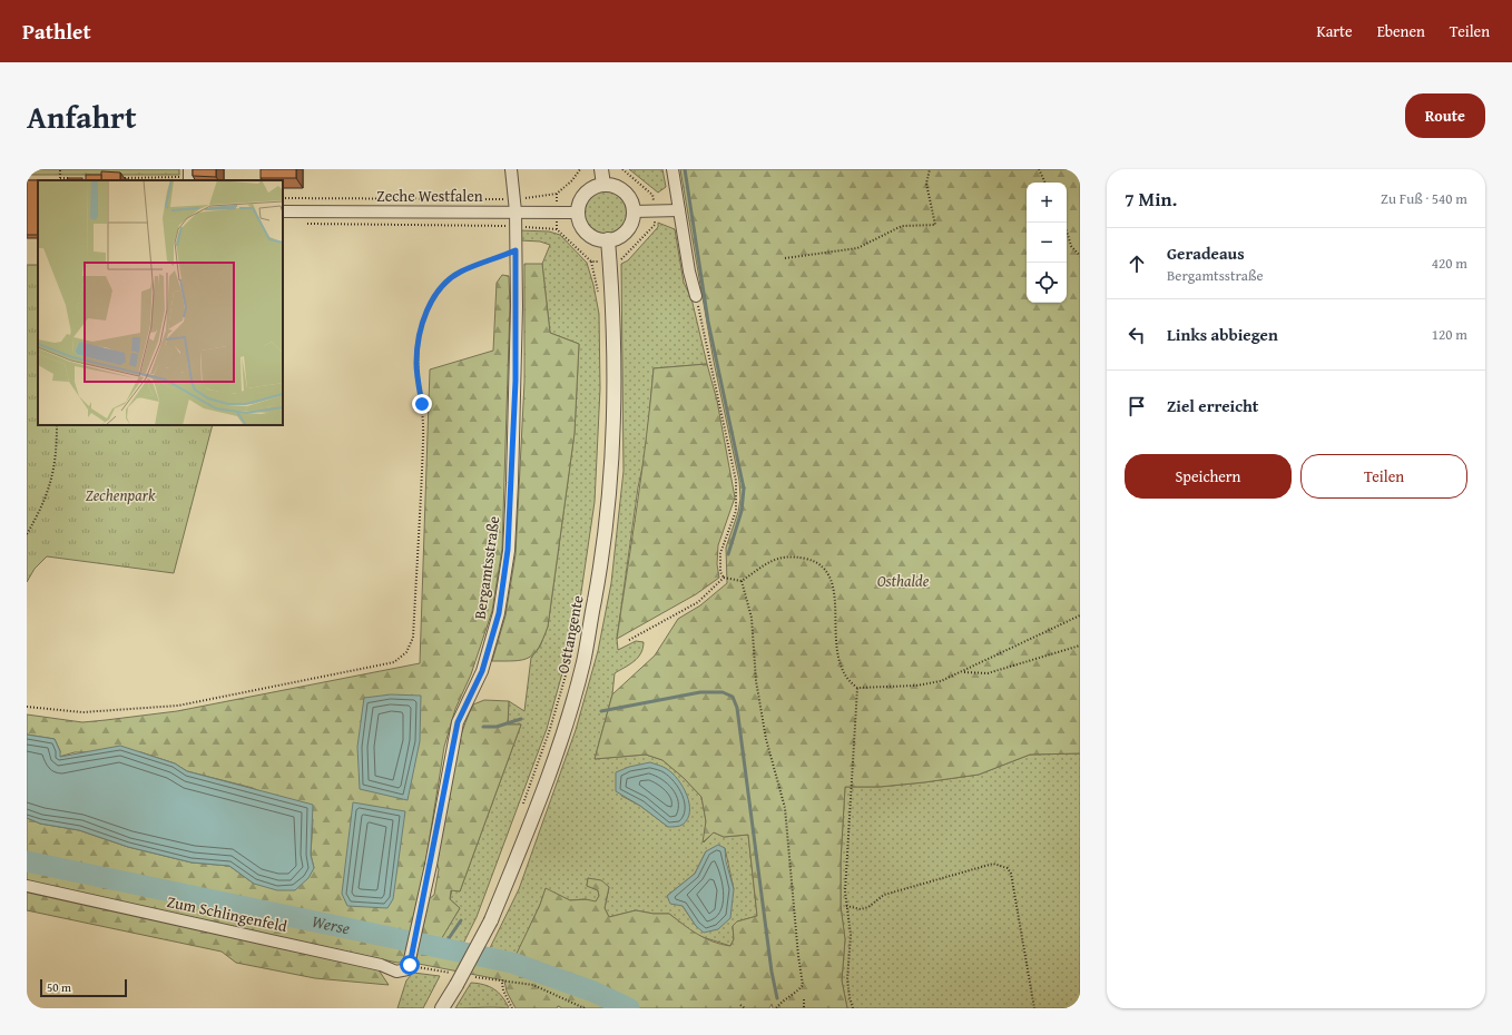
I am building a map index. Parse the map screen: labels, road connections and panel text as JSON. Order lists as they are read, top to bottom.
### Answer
{
  "streets": {
    "street": [
      "Zeche Westfalen",
      "Bergamtsstraße",
      "Osttangente",
      "Zum Schlingenfeld"
    ]
  },
  "crossings": [
    ["Zeche Westfalen", "Bergamtsstraße"],
    ["Zeche Westfalen", "Osttangente"],
    ["Bergamtsstraße", "Zum Schlingenfeld"]
  ],
  "water": ["Werse"],
  "parks": ["Zechenpark", "Osthalde"],
  "scale_bar": "50 m",
  "page": {
    "header": "Pathlet",
    "nav": ["Karte", "Ebenen", "Teilen"],
    "title": "Anfahrt",
    "buttons": [
      "Route",
      ["Speichern", "Teilen"]
    ],
    "heading": ["7 Min.", "Zu Fuß · 540 m"],
    "map_buttons": ["+", "−"],
    "list": [
      ["Geradeaus", "Bergamtsstraße", "420 m"],
      ["Links abbiegen", "120 m"],
      "Ziel erreicht"
    ],
    "scale": "50 m"
  }
}
